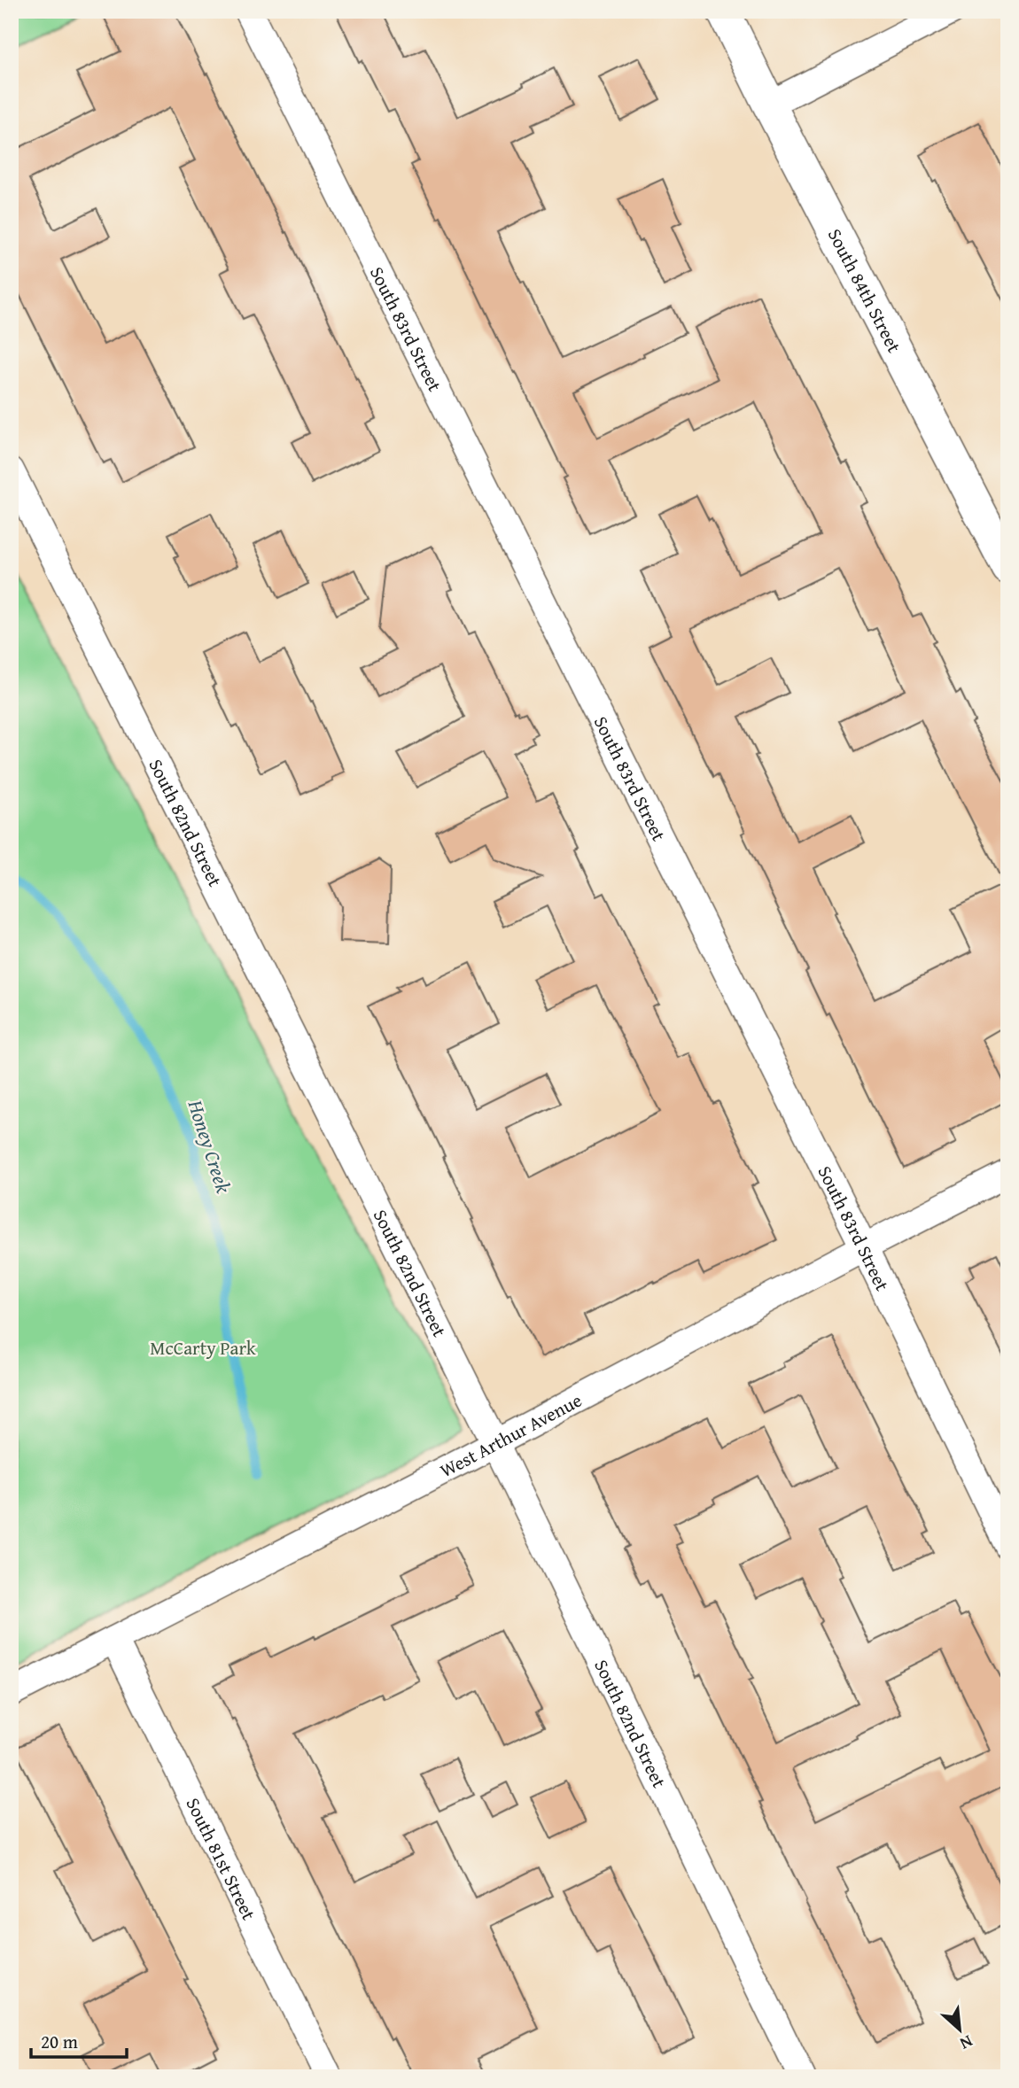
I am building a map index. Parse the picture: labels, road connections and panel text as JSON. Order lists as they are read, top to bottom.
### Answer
{
  "streets": {
    "street": [
      "South 84th Street",
      "South 83rd Street",
      "South 82nd Street",
      "West Arthur Avenue",
      "South 81st Street"
    ]
  },
  "crossings": [
    ["South 83rd Street", "West Arthur Avenue"],
    ["South 82nd Street", "West Arthur Avenue"],
    ["West Arthur Avenue", "South 81st Street"]
  ],
  "water": ["Honey Creek"],
  "parks": ["McCarty Park"],
  "scale_bar": "20 m",
  "north": "bottom right"
}
